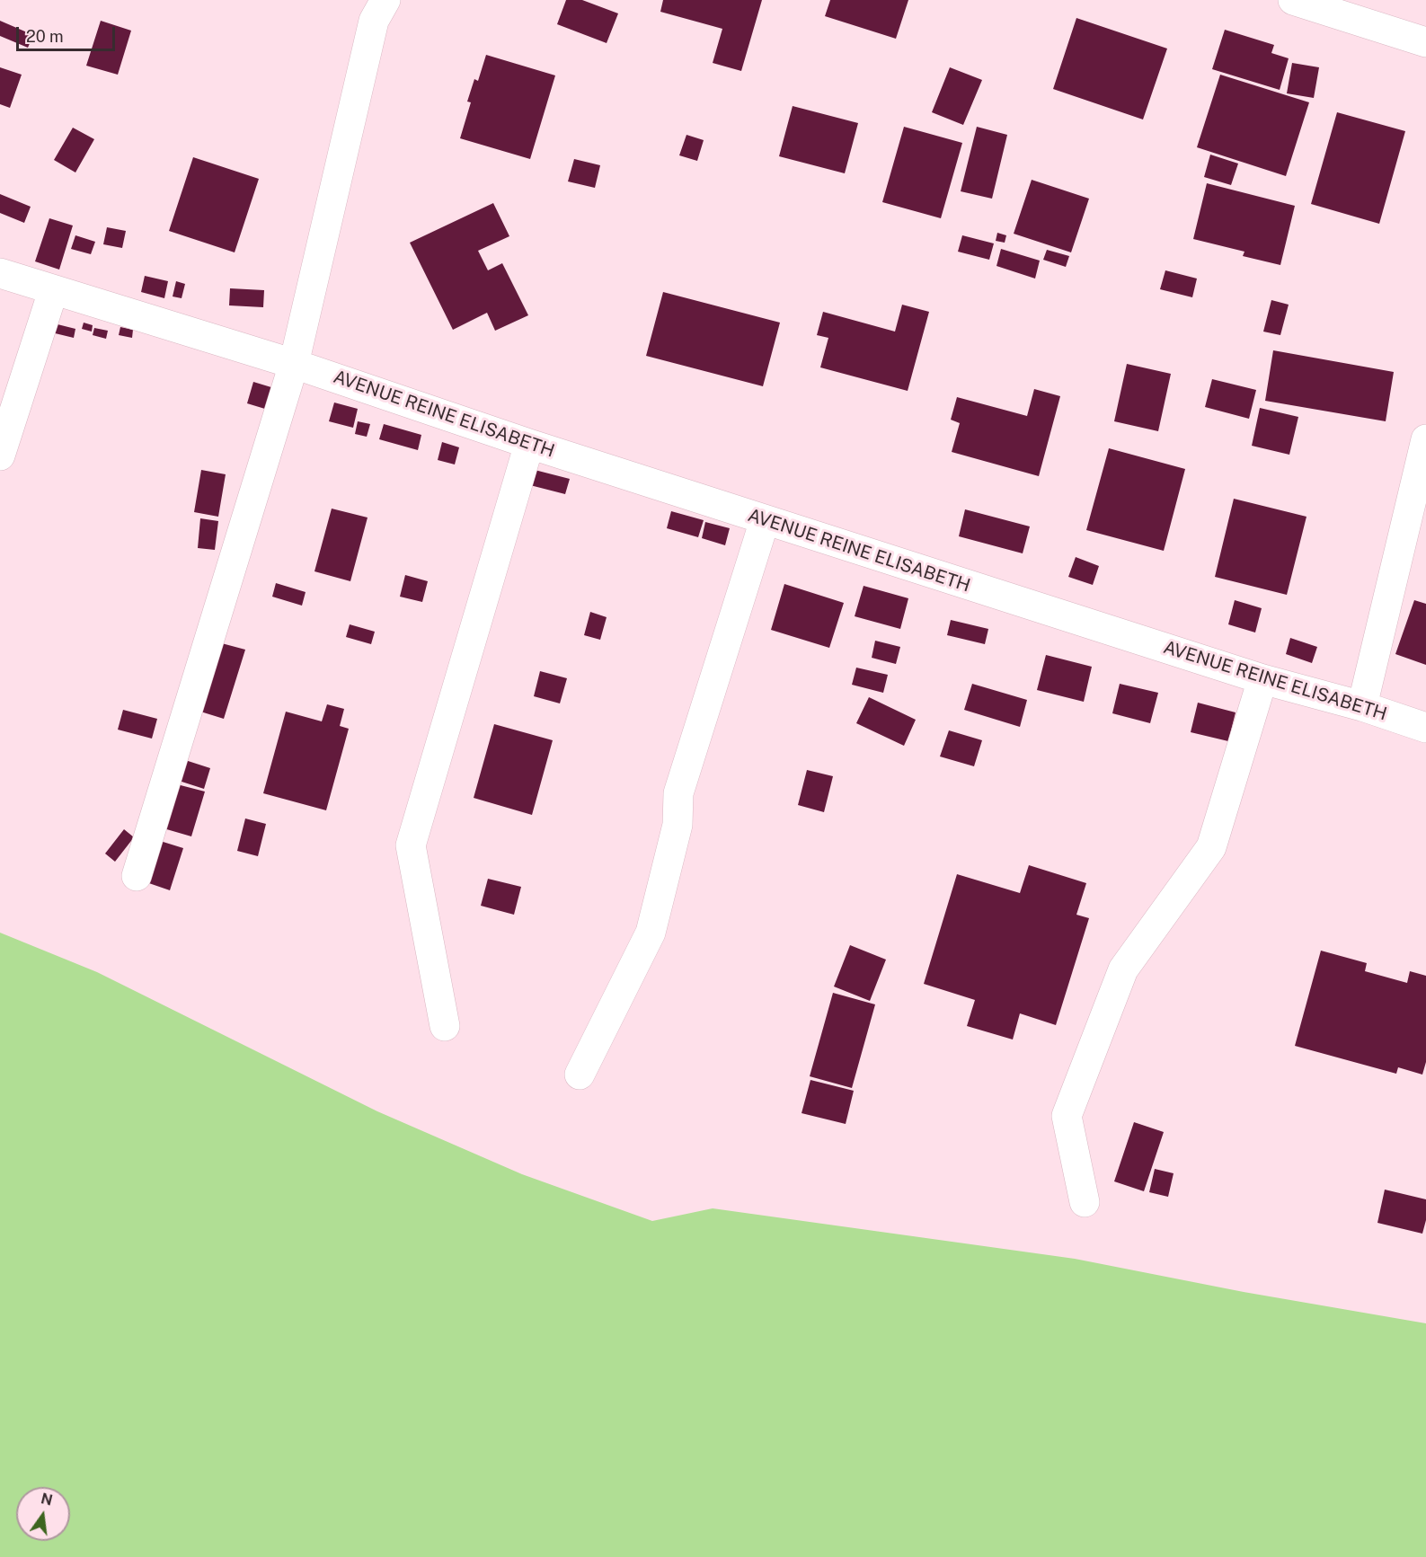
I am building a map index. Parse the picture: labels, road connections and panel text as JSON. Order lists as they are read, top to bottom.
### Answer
{
  "streets": {
    "street": ["AVENUE REINE ELISABETH"]
  },
  "scale_bar": "20 m",
  "north": "top"
}
